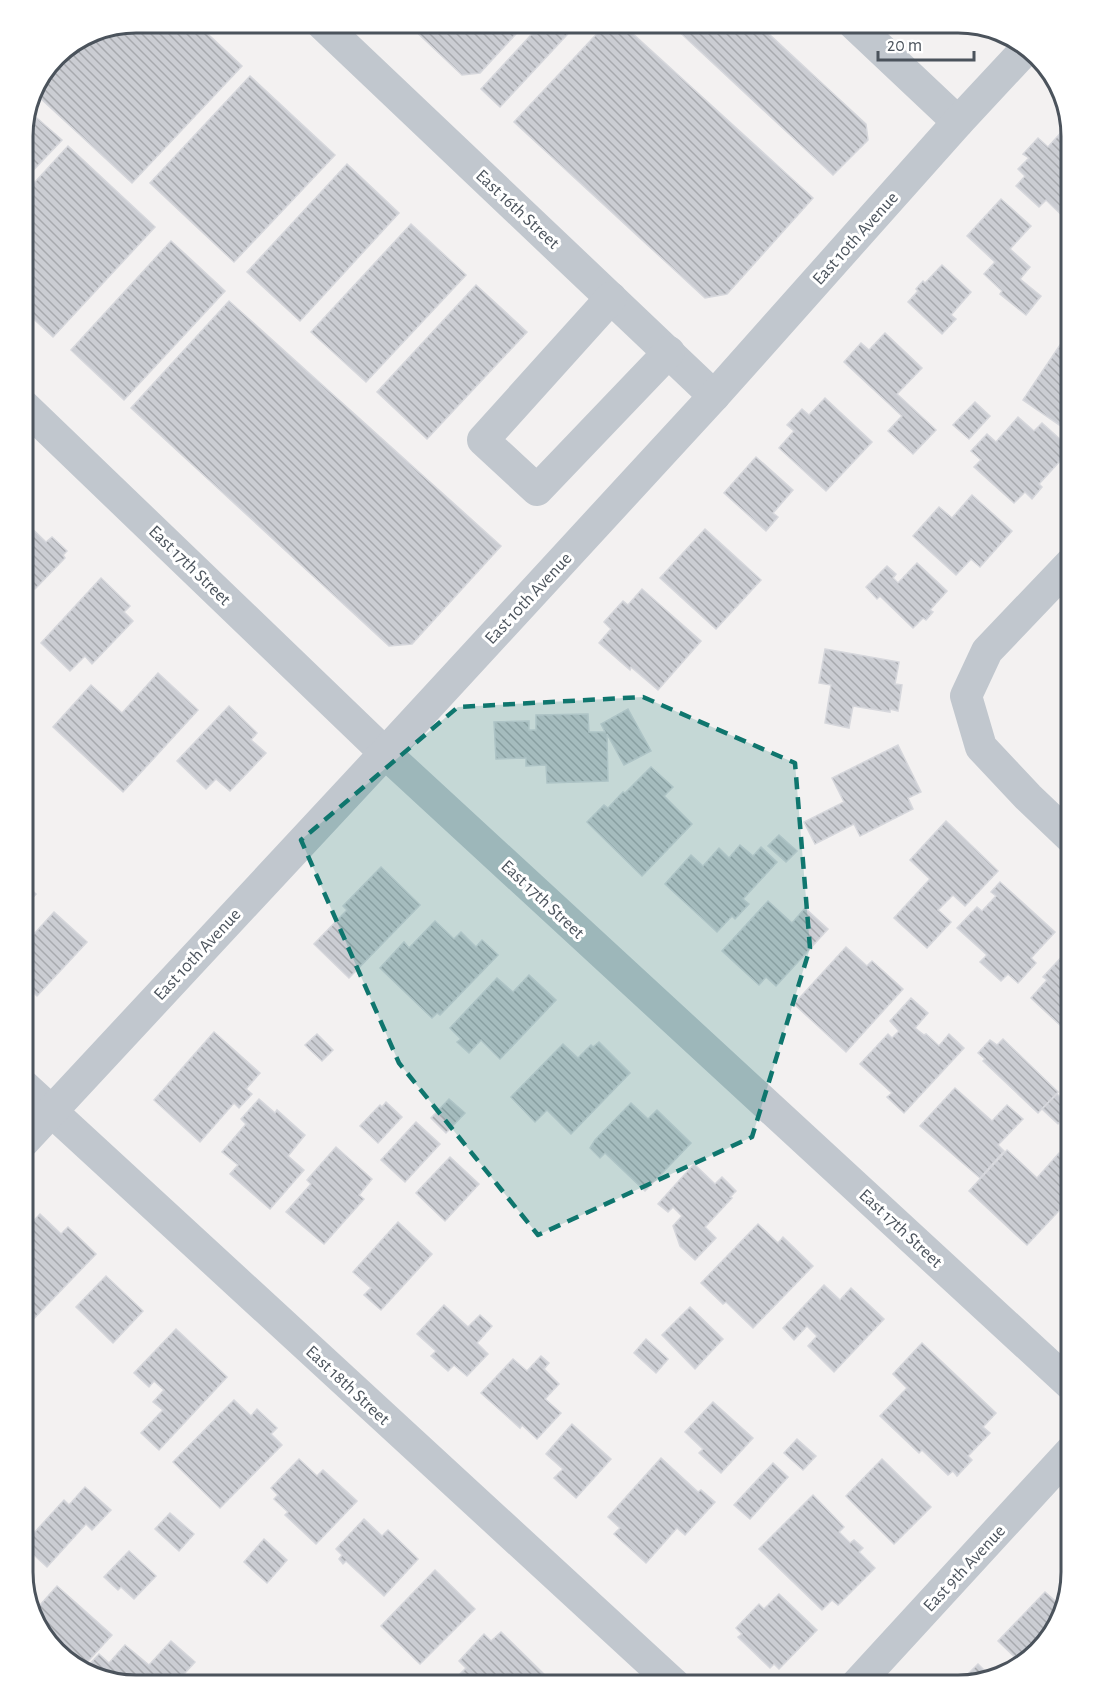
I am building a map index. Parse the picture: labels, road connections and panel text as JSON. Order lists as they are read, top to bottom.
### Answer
{
  "streets": {
    "street": [
      "East 16th Street",
      "East 10th Avenue",
      "East 17th Street",
      "East 18th Street",
      "East 9th Avenue"
    ]
  },
  "crossings": [
    ["East 16th Street", "East 10th Avenue"],
    ["East 10th Avenue", "East 17th Street"],
    ["East 10th Avenue", "East 18th Street"]
  ],
  "scale_bar": "20 m"
}
